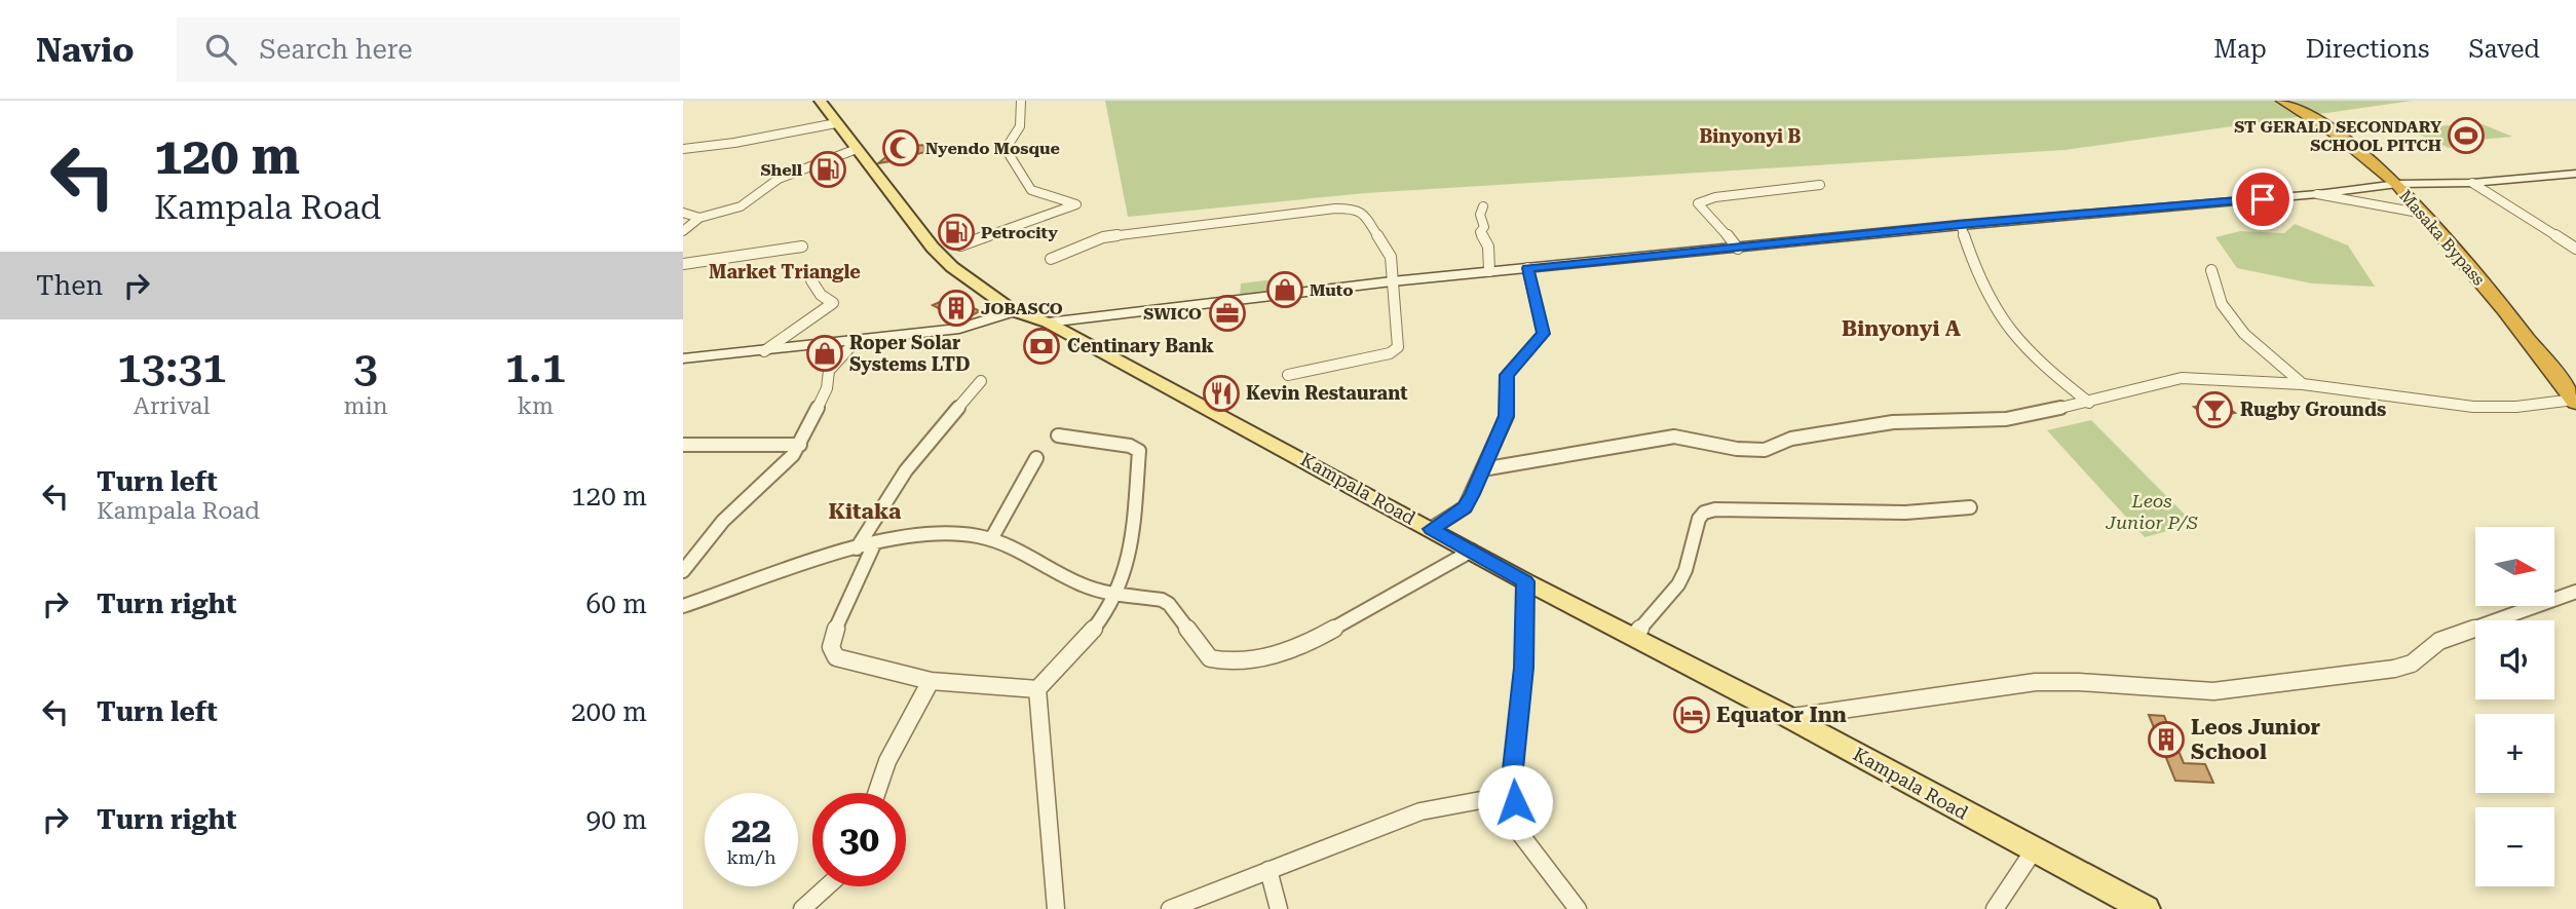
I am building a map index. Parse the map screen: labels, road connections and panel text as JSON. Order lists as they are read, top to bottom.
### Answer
{
  "streets": {
    "highway": ["Masaka Bypass"],
    "main road": ["Kampala Road"]
  },
  "districts": [
    "Binyonyi B",
    "Market Triangle",
    "Binyonyi A",
    "Kitaka"
  ],
  "parks": ["Leos Junior P/S"],
  "places": {
    "sports": ["ST GERALD SECONDARY SCHOOL PITCH"],
    "mosque": ["Nyendo Mosque"],
    "fuel station": ["Shell", "Petrocity"],
    "shop": ["Muto", "Roper Solar Systems LTD"],
    "building": ["JOBASCO", "Leos Junior School"],
    "office": ["SWICO"],
    "bank": ["Centinary Bank"],
    "restaurant": ["Kevin Restaurant"],
    "bar": ["Rugby Grounds"],
    "hotel": ["Equator Inn"]
  },
  "north": "right",
  "page": {
    "header": "Navio",
    "search": "Search here",
    "nav": ["Map", "Directions", "Saved"],
    "turn": ["120 m", "Kampala Road"],
    "then": "Then",
    "eta": [
      "13:31",
      "Arrival",
      "3",
      "min",
      "1.1",
      "km"
    ],
    "list": [
      {
        "name": "Turn left",
        "note": "Kampala Road",
        "value": "120 m"
      },
      {
        "name": "Turn right",
        "value": "60 m"
      },
      {
        "name": "Turn left",
        "value": "200 m"
      },
      {
        "name": "Turn right",
        "value": "90 m"
      }
    ],
    "map_buttons": ["+", "−"],
    "speed": "22 km/h",
    "limit": "30"
  }
}
